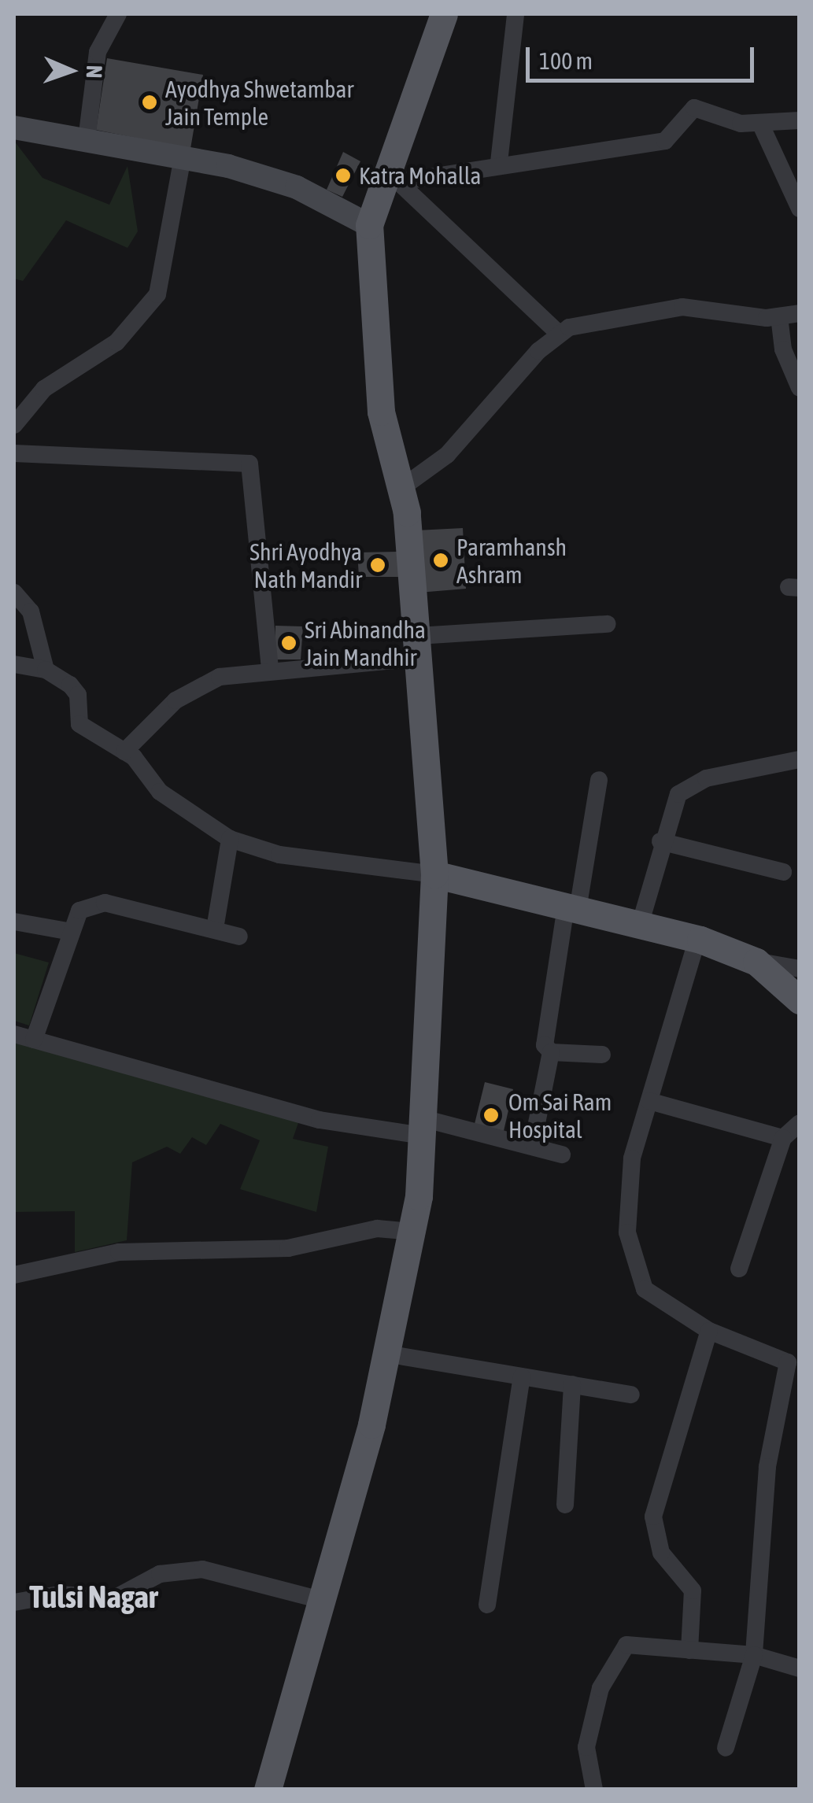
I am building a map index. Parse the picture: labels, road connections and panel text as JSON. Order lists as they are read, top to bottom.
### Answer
{
  "districts": ["Tulsi Nagar"],
  "places": [
    "Ayodhya Shwetambar Jain Temple",
    "Katra Mohalla",
    "Paramhansh Ashram",
    "Shri Ayodhya Nath Mandir",
    "Sri Abinandha Jain Mandhir",
    "Om Sai Ram Hospital"
  ],
  "scale_bar": "100 m",
  "north": "right"
}
